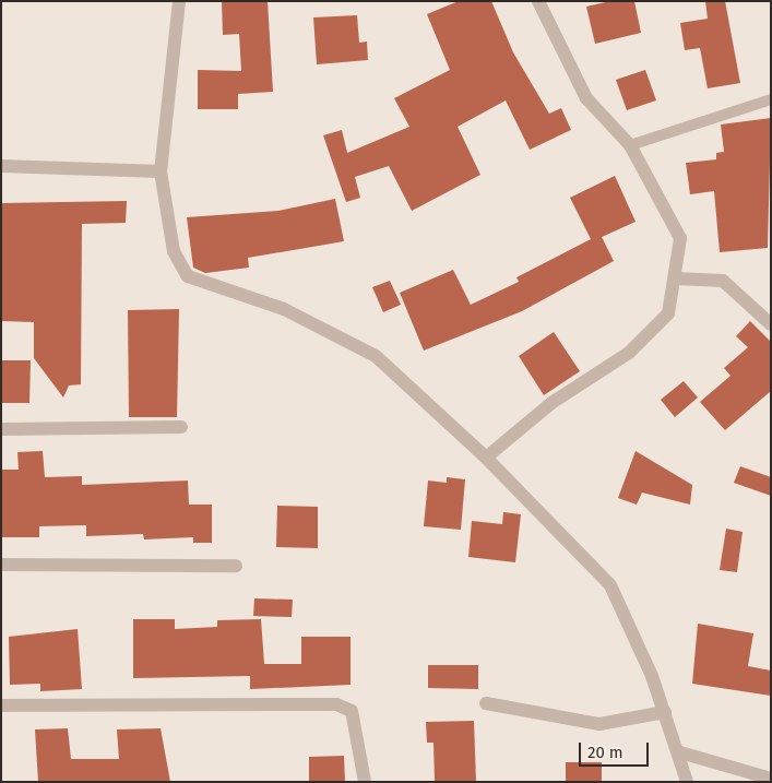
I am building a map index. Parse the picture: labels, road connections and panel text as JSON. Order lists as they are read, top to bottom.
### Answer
{
  "scale_bar": "20 m"
}
